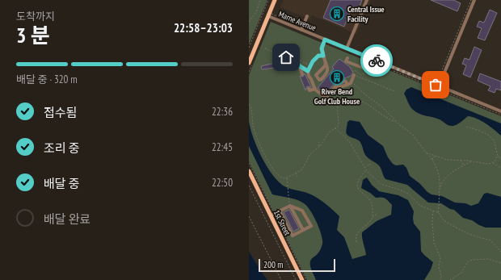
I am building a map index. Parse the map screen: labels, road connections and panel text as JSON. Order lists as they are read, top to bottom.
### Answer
{
  "streets": {
    "main road": ["1st Street"],
    "street": ["Marne Avenue"]
  },
  "places": {
    "building": ["Central Issue Facility", "River Bend Golf Club House"]
  },
  "scale_bar": "200 m",
  "page": {
    "heading": ["3 분", "도착까지", "22:58–23:03"],
    "bar": "배달 중 · 320 m",
    "list": [
      ["접수됨", "22:36"],
      ["조리 중", "22:45"],
      ["배달 중", "22:50"],
      "배달 완료"
    ],
    "scale": "200 m"
  }
}
